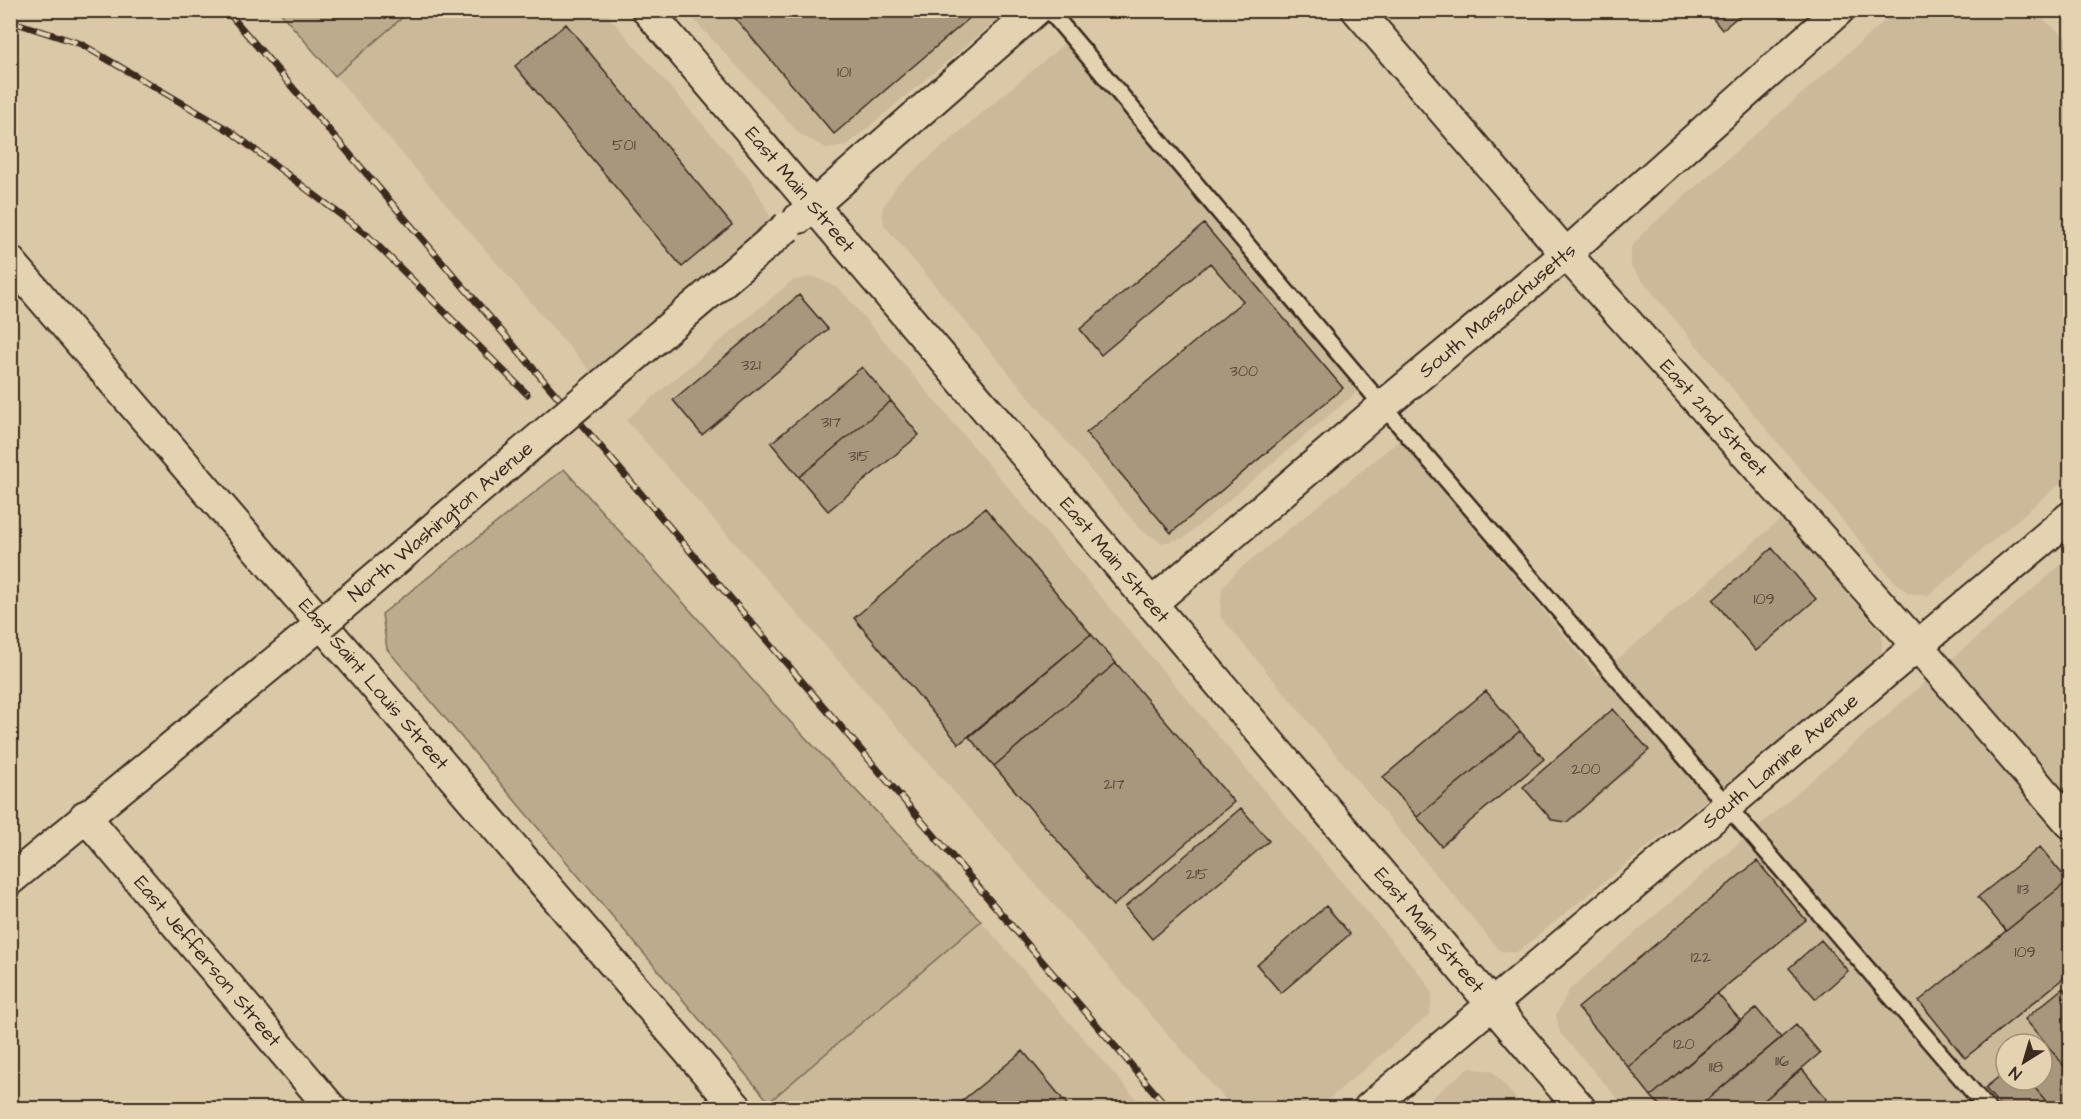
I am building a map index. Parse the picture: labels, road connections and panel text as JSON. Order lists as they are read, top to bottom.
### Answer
{
  "streets": {
    "street": [
      "East Main Street",
      "South Massachusetts",
      "East 2nd Street",
      "North Washington Avenue",
      "East Saint Louis Street",
      "South Lamine Avenue",
      "East Jefferson Street"
    ]
  },
  "crossings": [
    ["East Main Street", "South Massachusetts"],
    ["East Main Street", "North Washington Avenue"],
    ["East Main Street", "South Lamine Avenue"],
    ["South Massachusetts", "East 2nd Street"],
    ["East 2nd Street", "South Lamine Avenue"],
    ["North Washington Avenue", "East Saint Louis Street"],
    ["North Washington Avenue", "East Jefferson Street"]
  ],
  "house_numbers": [
    "101",
    "501",
    "321",
    "300",
    "317",
    "315",
    "109",
    "200",
    "217",
    "215",
    "113",
    "109",
    "122",
    "120",
    "116",
    "118"
  ],
  "north": "bottom left"
}
